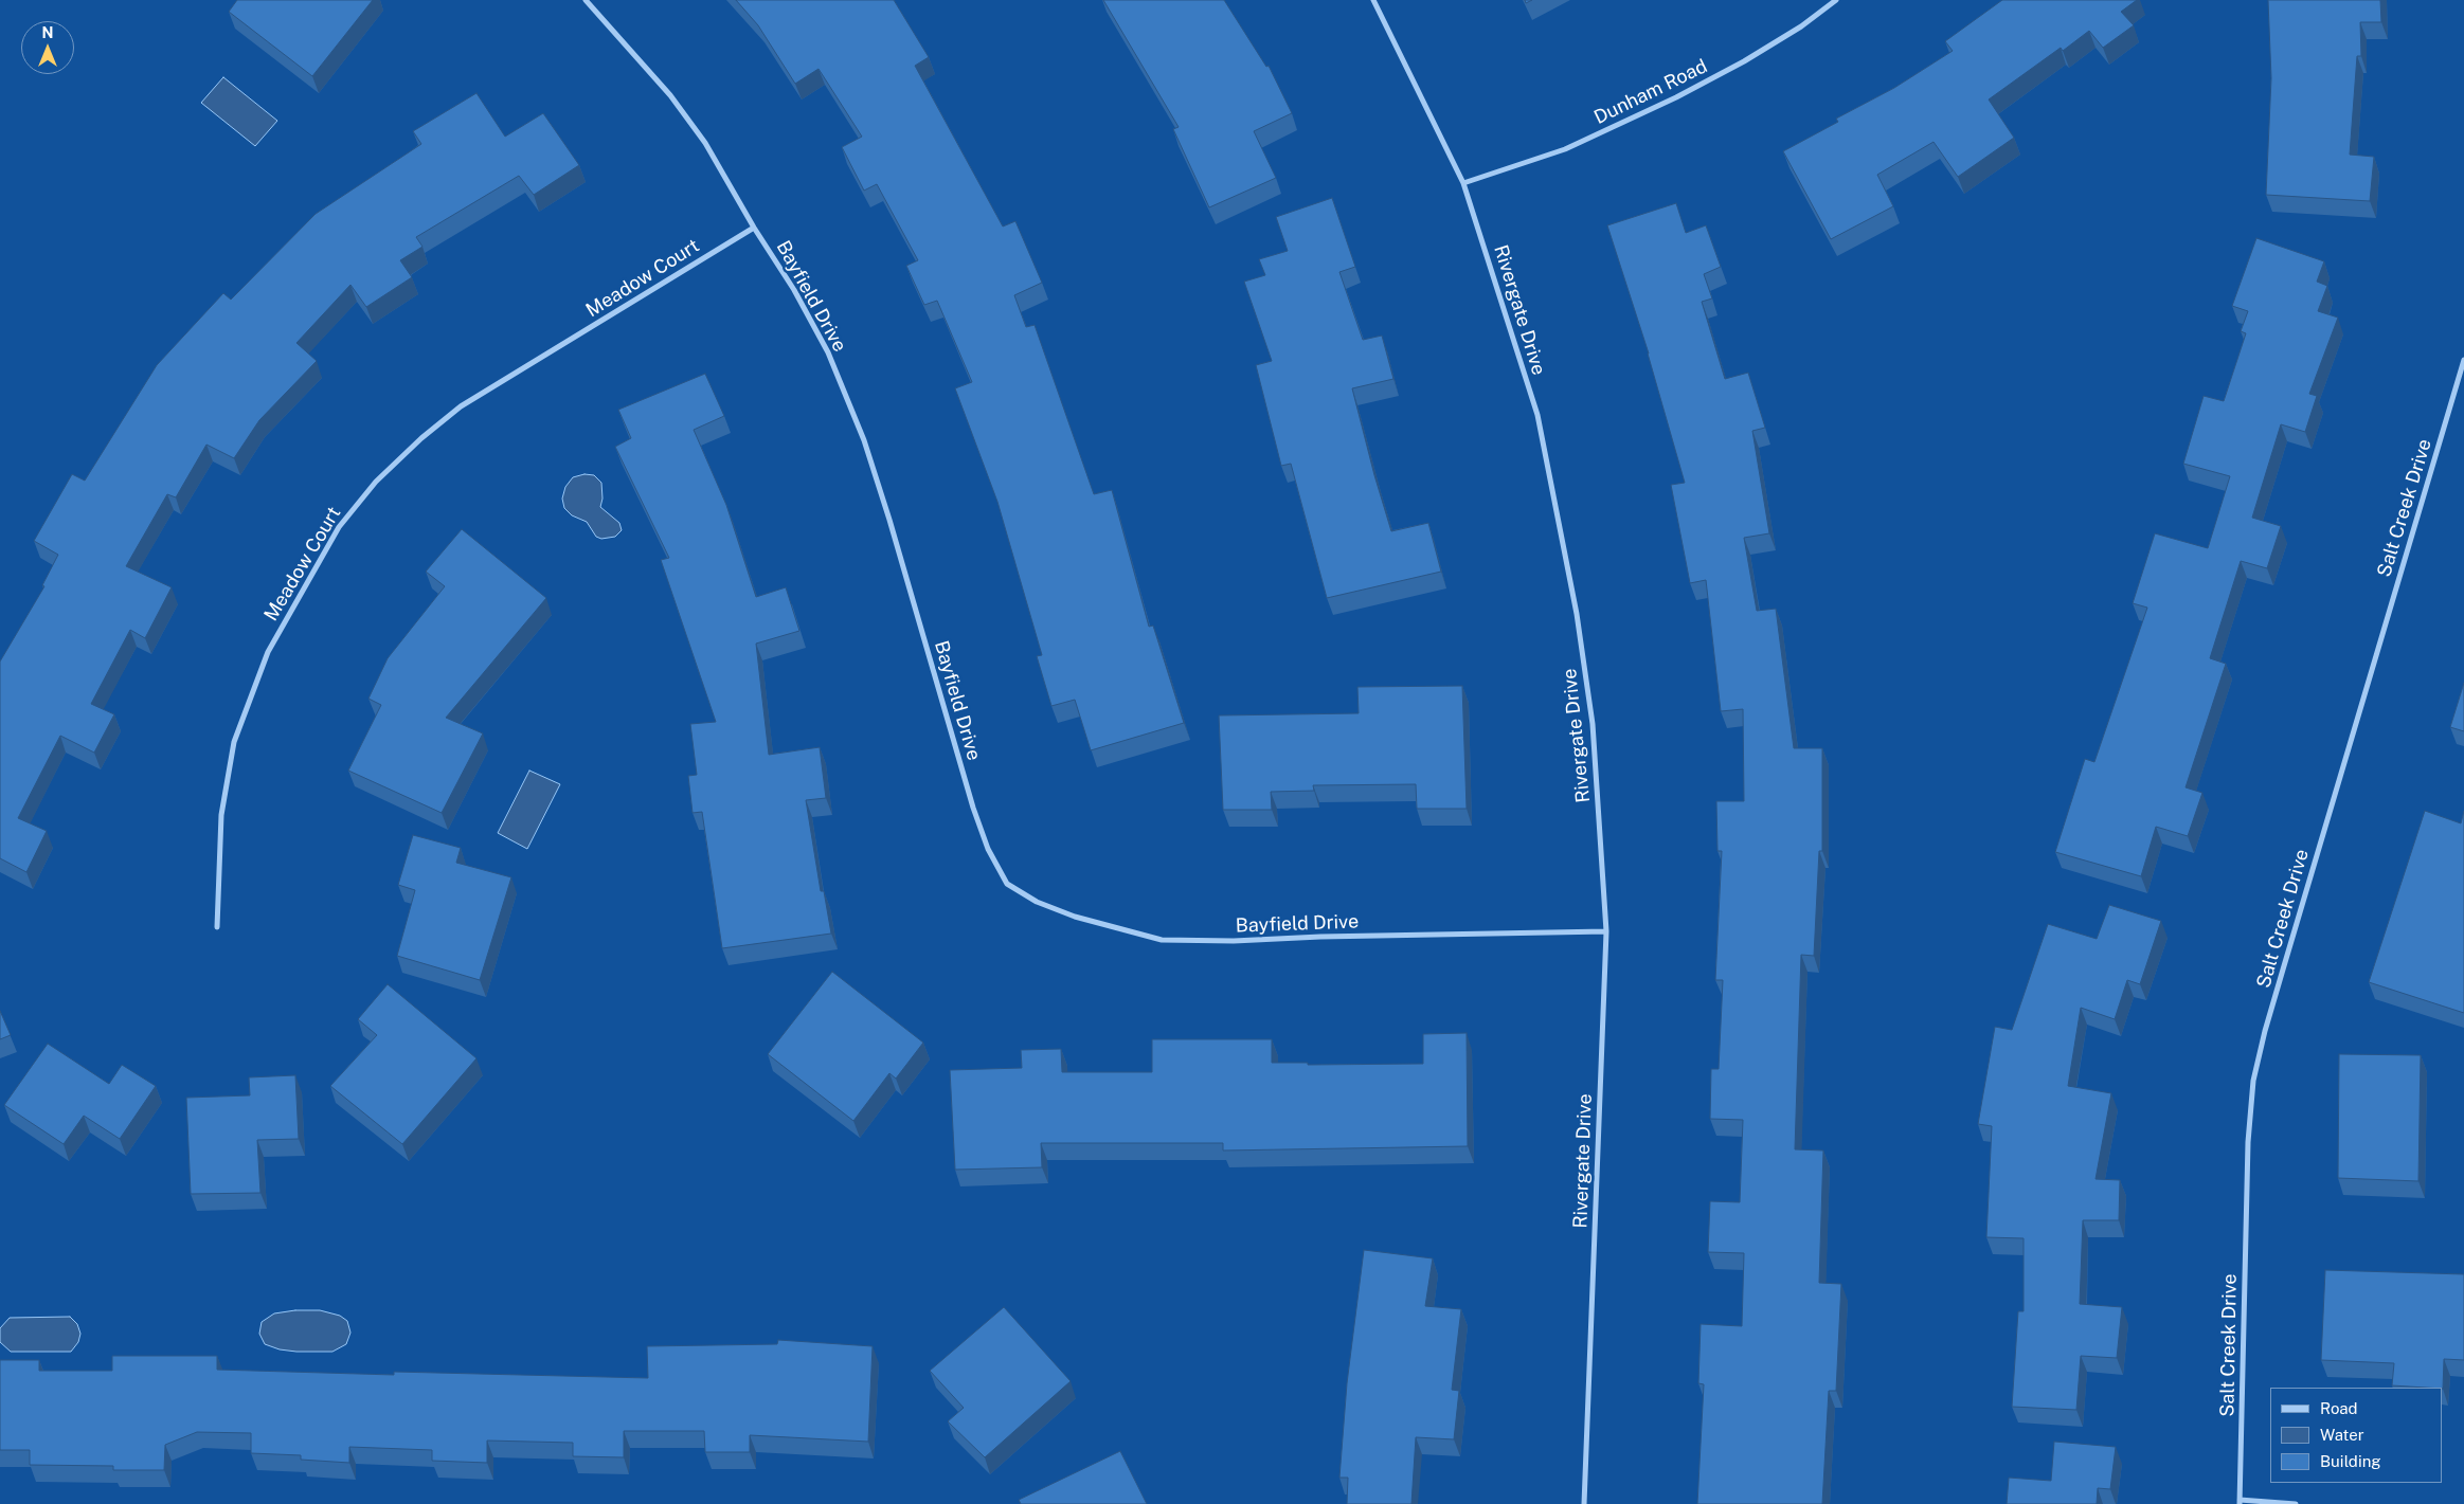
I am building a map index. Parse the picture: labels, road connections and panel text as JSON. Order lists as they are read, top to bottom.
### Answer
{
  "streets": {
    "street": [
      "Dunham Road",
      "Meadow Court",
      "Bayfield Drive",
      "Rivergate Drive",
      "Salt Creek Drive"
    ]
  },
  "crossings": [
    ["Dunham Road", "Rivergate Drive"],
    ["Meadow Court", "Bayfield Drive"],
    ["Bayfield Drive", "Rivergate Drive"]
  ],
  "legend": ["Road", "Water", "Building"],
  "north": "top"
}
